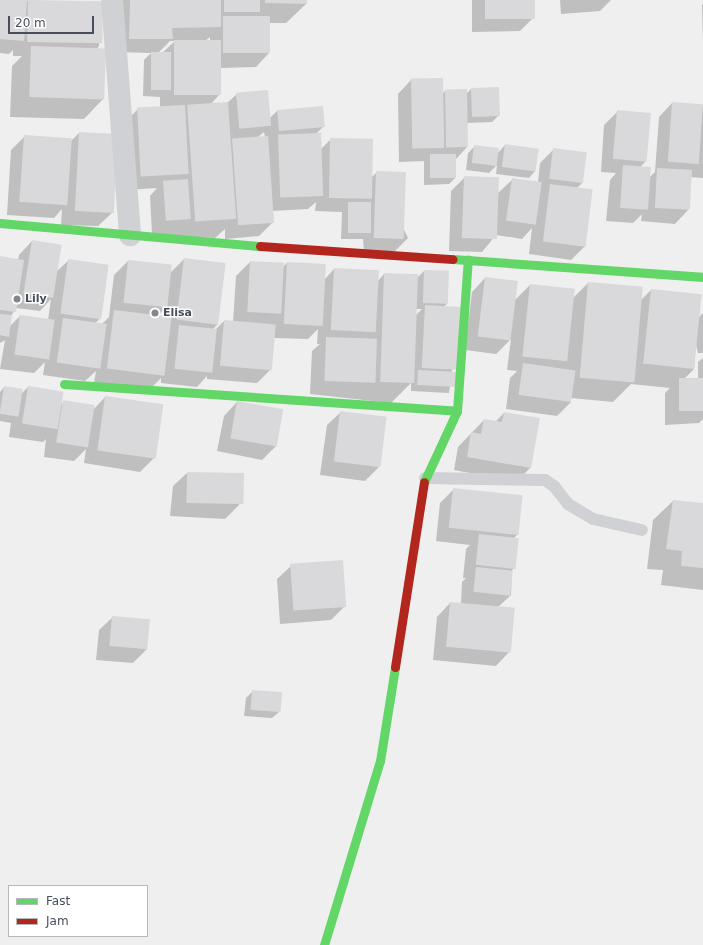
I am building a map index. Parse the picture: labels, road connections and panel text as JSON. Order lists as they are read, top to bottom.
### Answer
{
  "places": ["Lily", "Elisa"],
  "legend": ["Fast", "Jam"],
  "scale_bar": "20 m"
}
